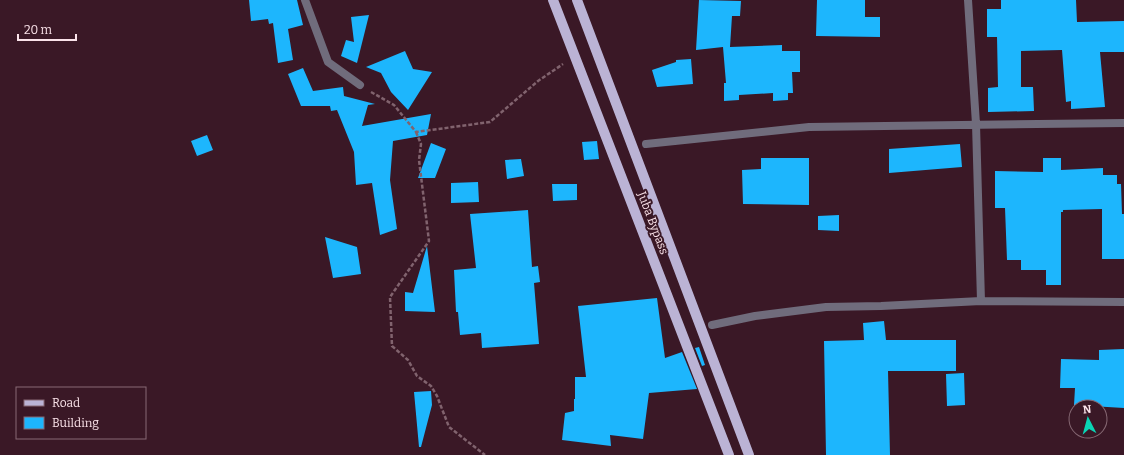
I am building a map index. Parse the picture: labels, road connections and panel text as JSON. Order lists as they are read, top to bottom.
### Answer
{
  "streets": {
    "main road": ["Juba Bypass"]
  },
  "legend": ["Road", "Building"],
  "scale_bar": "20 m",
  "north": "top"
}
